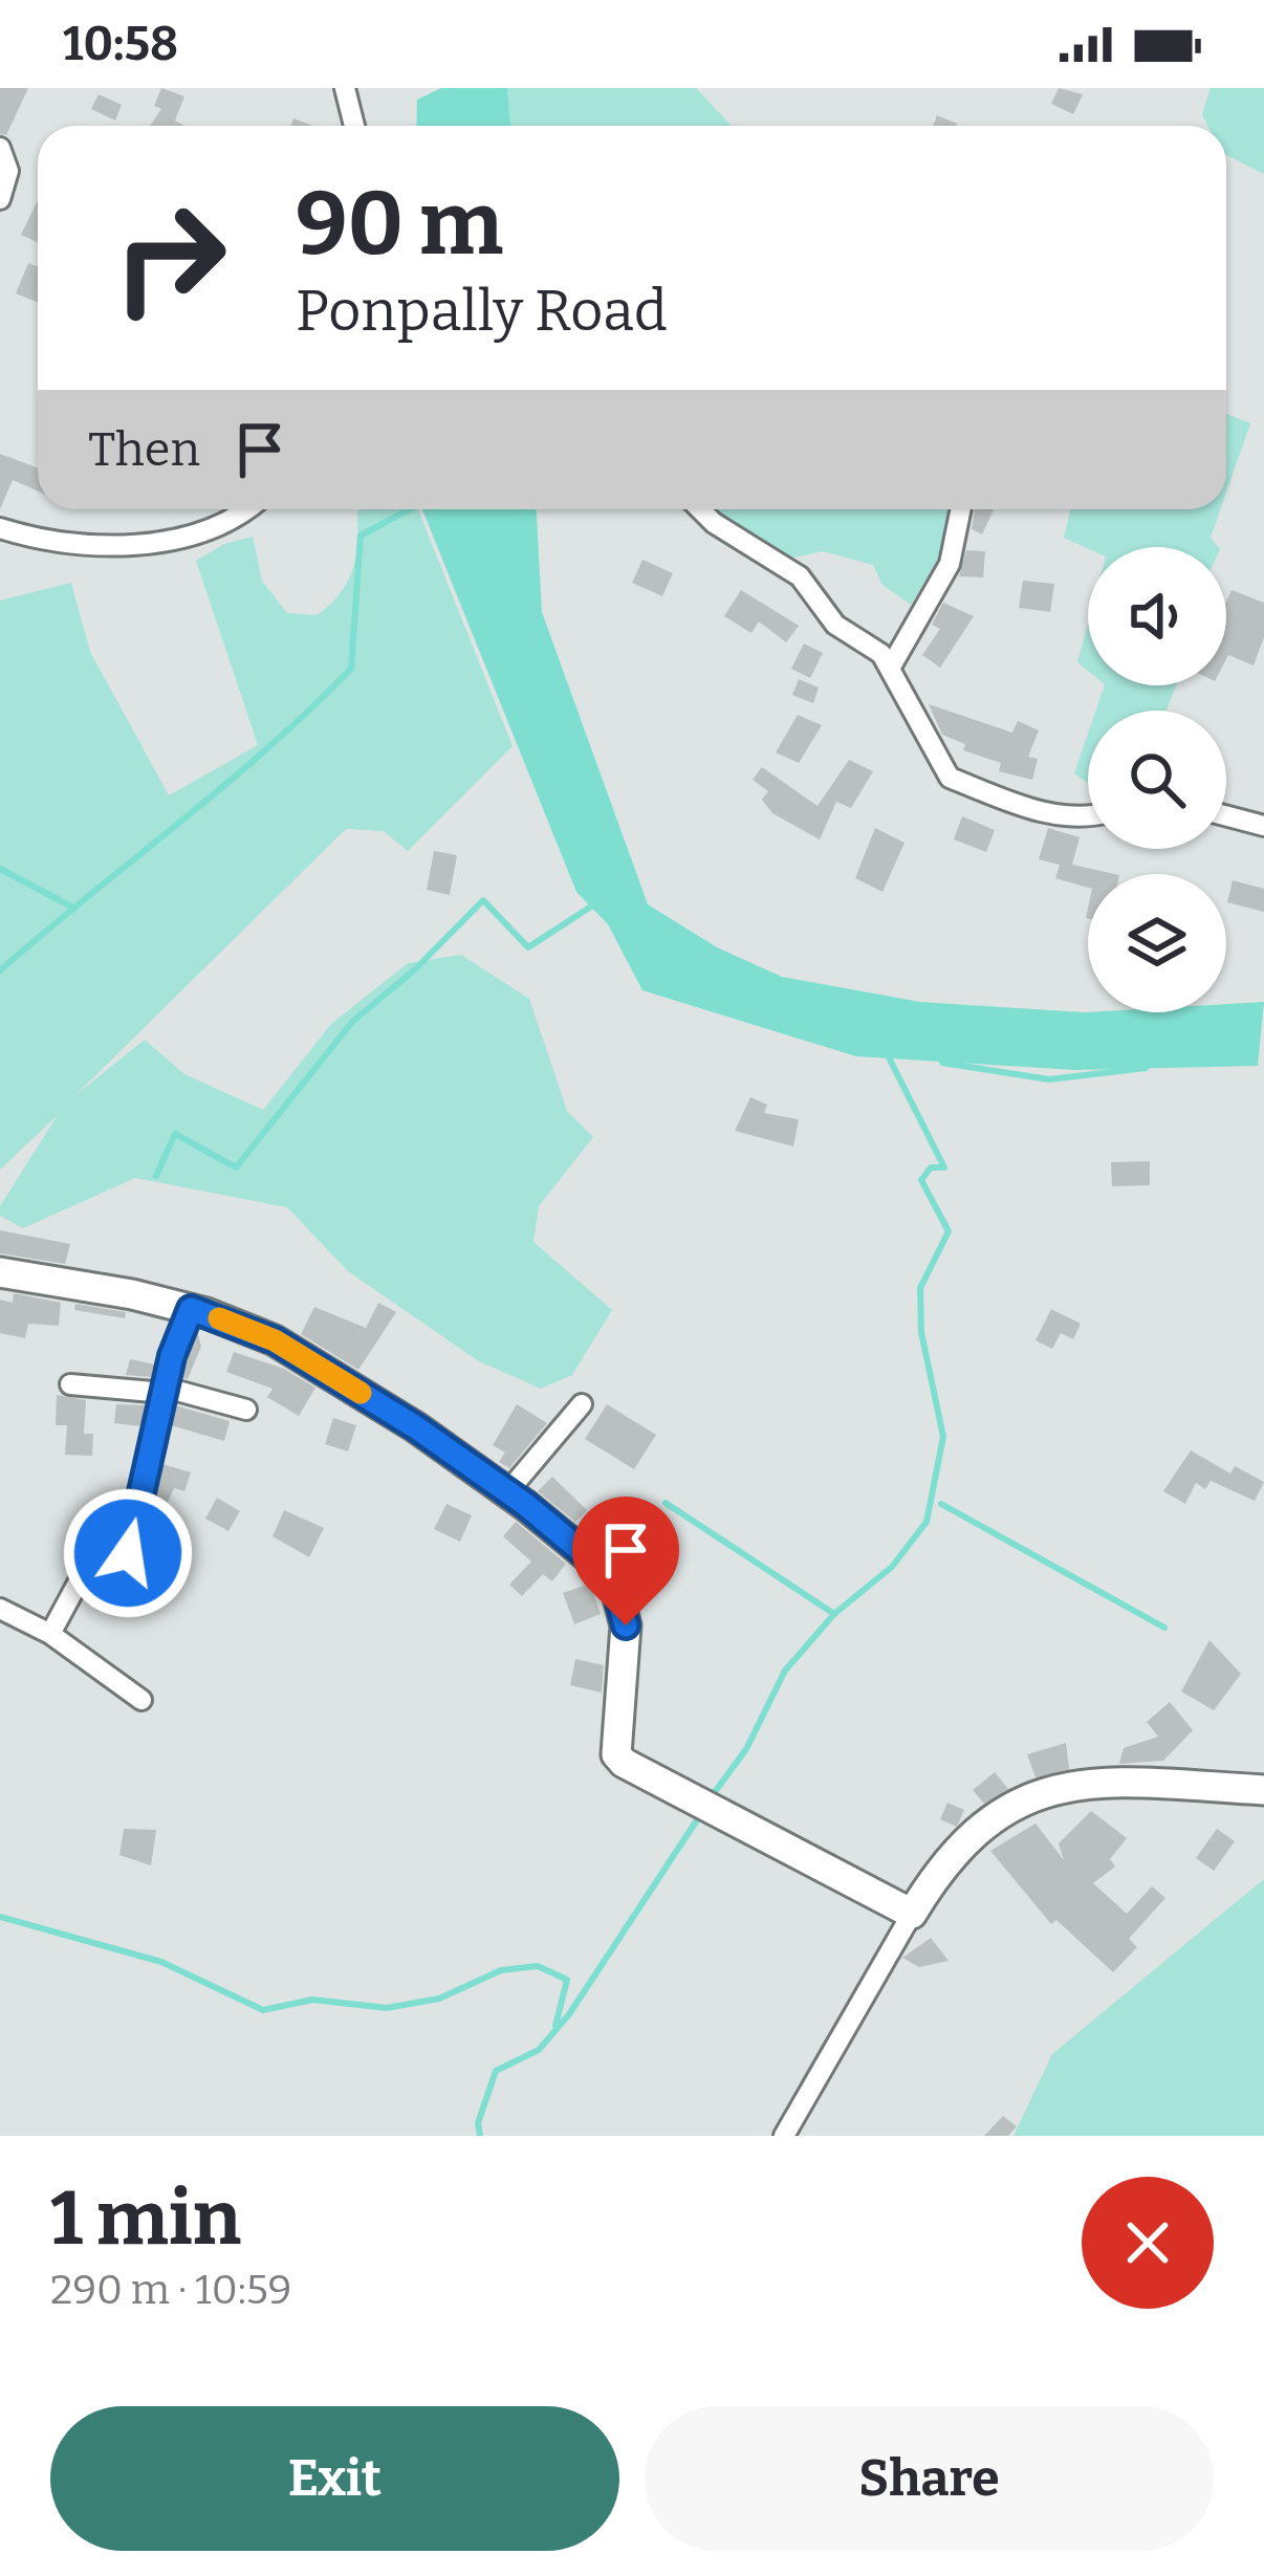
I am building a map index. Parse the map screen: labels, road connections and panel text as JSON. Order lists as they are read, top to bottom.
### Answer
{
  "page": {
    "status": "10:58",
    "turn": ["90 m", "Ponpally Road"],
    "then": "Then",
    "heading": ["1 min", "290 m · 10:59"],
    "buttons": ["Exit", "Share"]
  }
}
